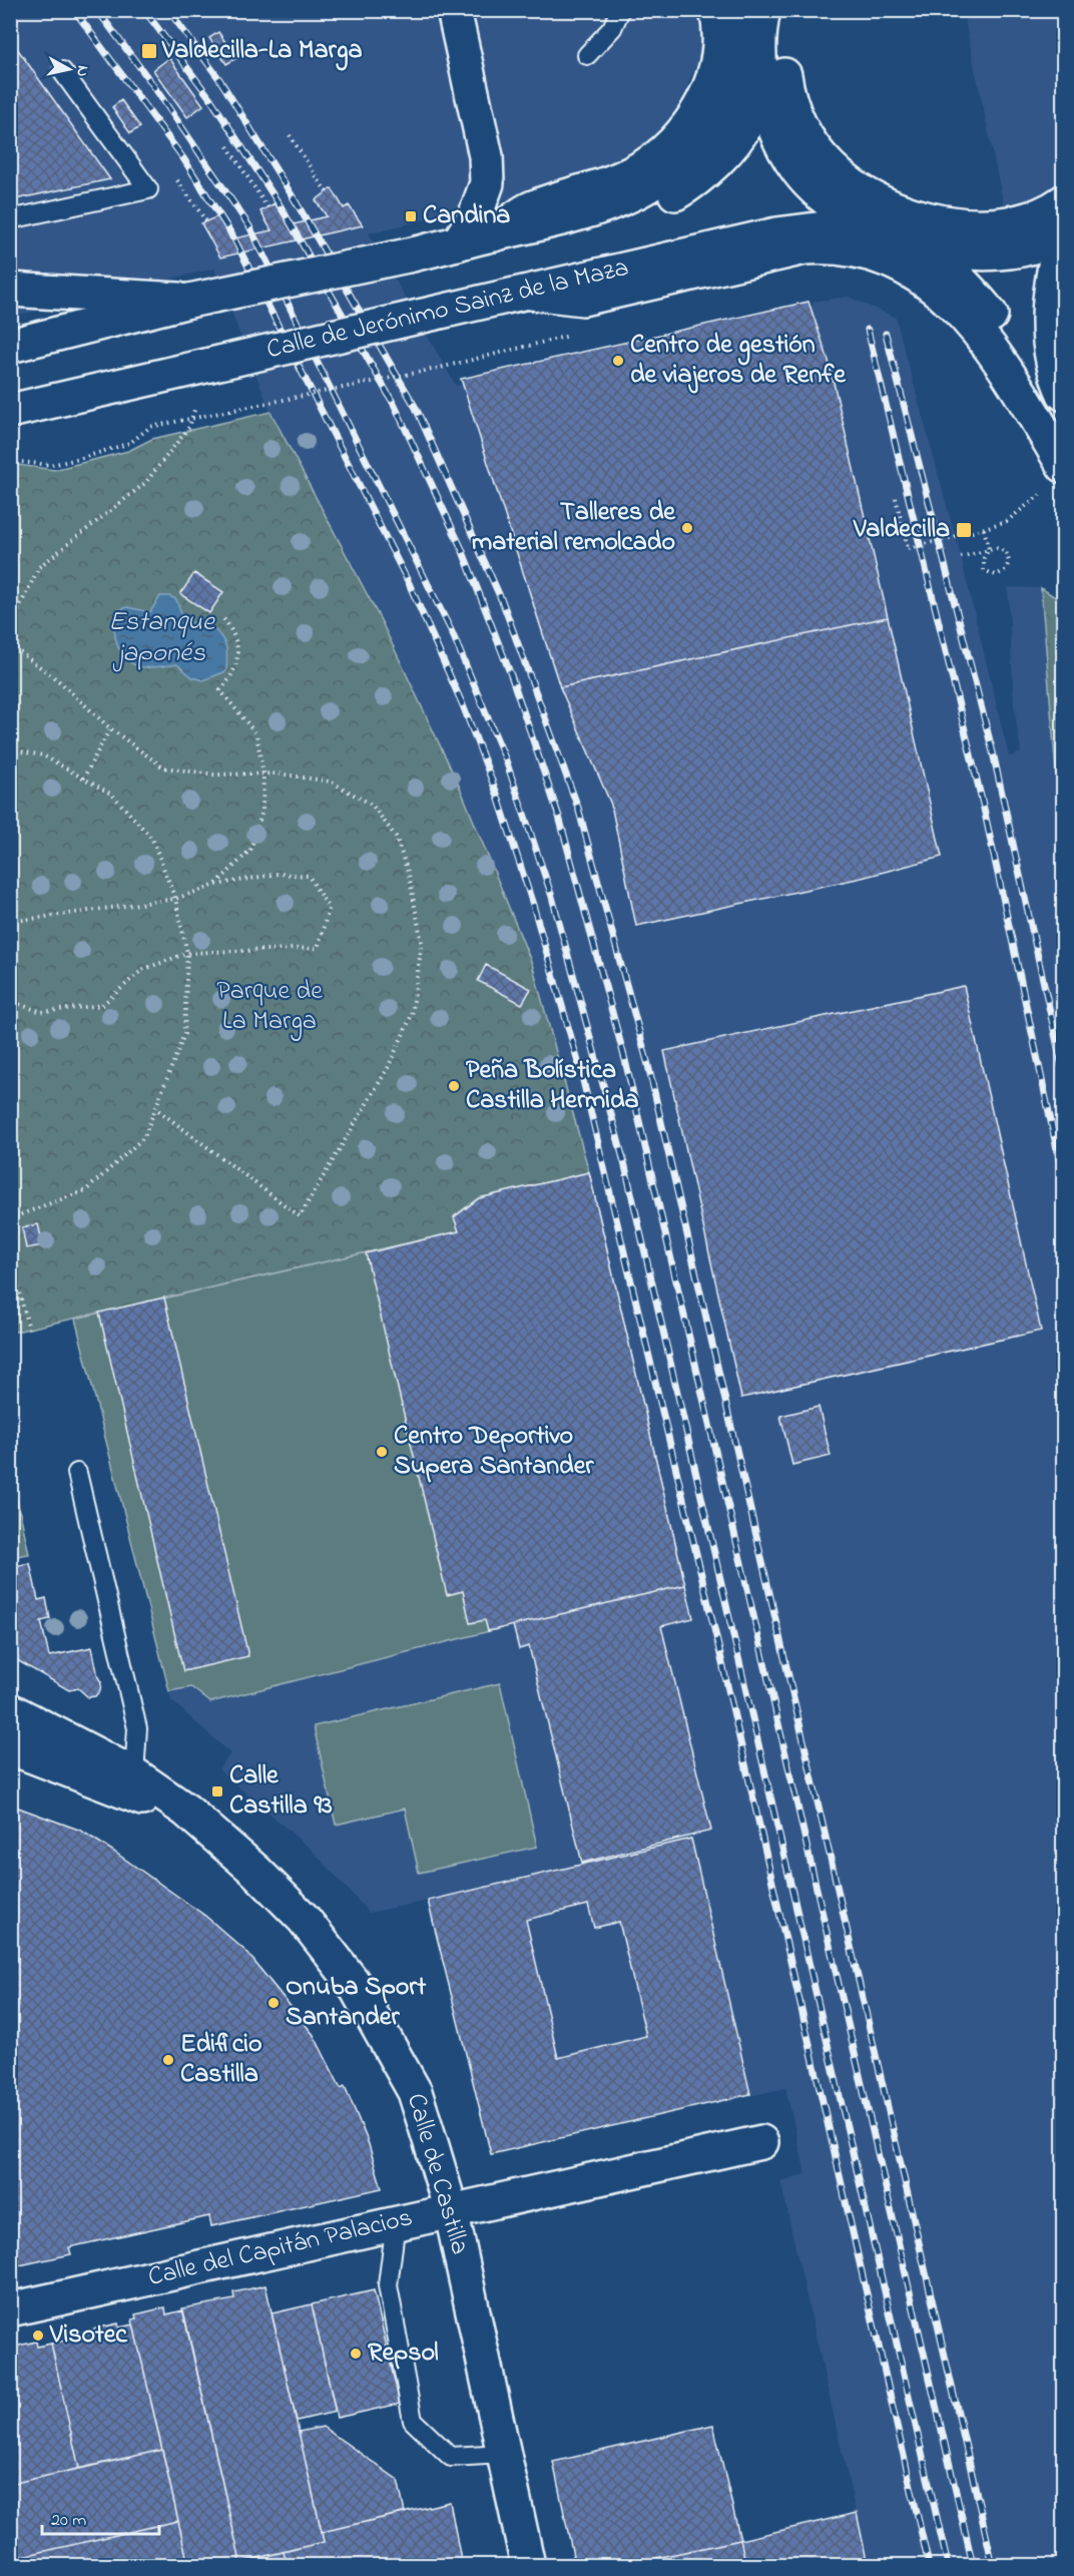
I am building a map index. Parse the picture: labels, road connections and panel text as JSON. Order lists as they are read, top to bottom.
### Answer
{
  "streets": {
    "main road": ["Calle de Jerónimo Sainz de la Maza", "Calle de Castilla", "Calle del Capitán Palacios"]
  },
  "crossings": [
    ["Calle de Castilla", "Calle del Capitán Palacios"]
  ],
  "water": ["Estanque japonés"],
  "parks": ["Parque de La Marga"],
  "places": {
    "transit": [
      "Valdecilla-La Marga",
      "Candina",
      "Valdecilla",
      "Calle Castilla 93"
    ],
    "other": [
      "Centro de gestión de viajeros de Renfe",
      "Talleres de material remolcado",
      "Peña Bolística Castilla Hermida",
      "Centro Deportivo Supera Santander",
      "Onuba Sport Santander",
      "Edificio Castilla",
      "Visotec",
      "Repsol"
    ]
  },
  "scale_bar": "20 m",
  "north": "right"
}
